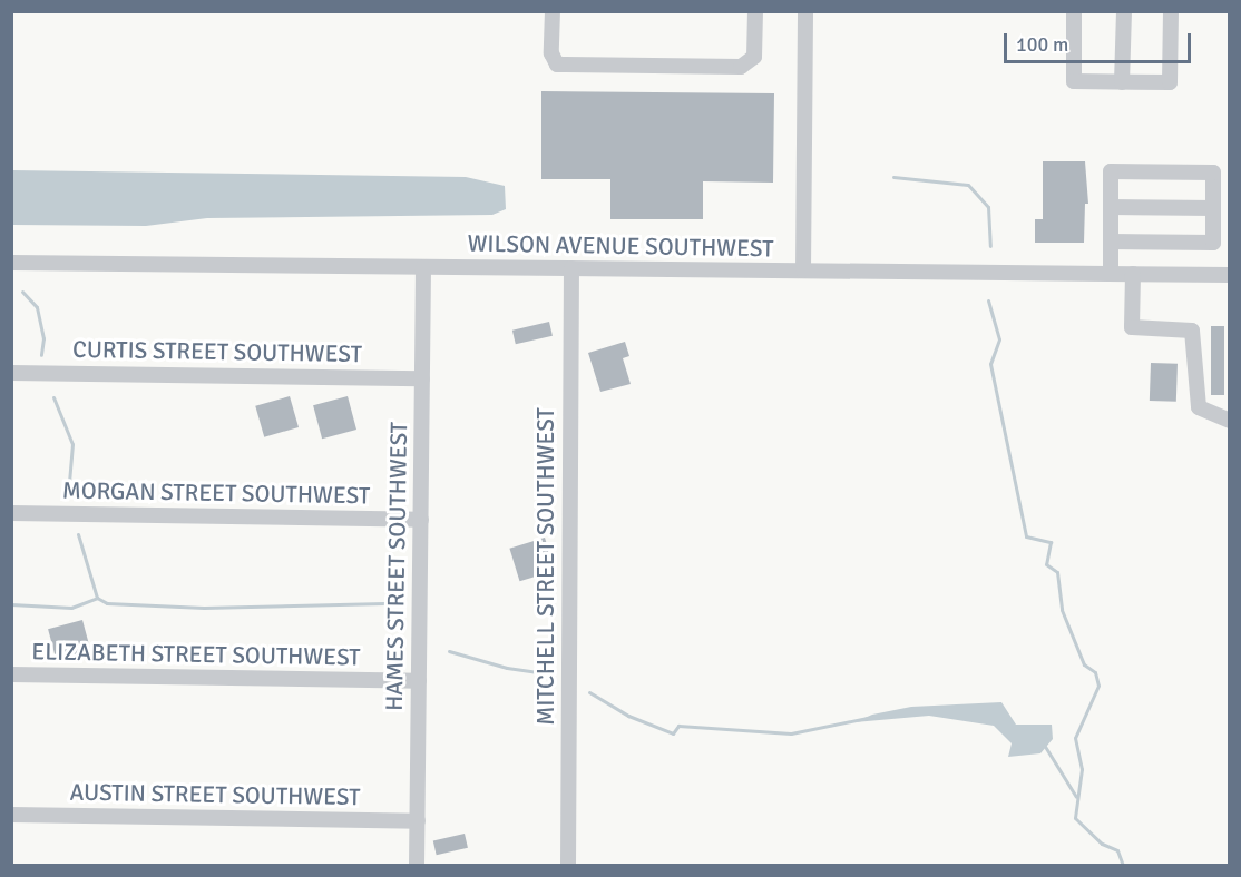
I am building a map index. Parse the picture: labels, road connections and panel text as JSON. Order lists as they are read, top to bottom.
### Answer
{
  "streets": {
    "street": [
      "WILSON AVENUE SOUTHWEST",
      "CURTIS STREET SOUTHWEST",
      "MORGAN STREET SOUTHWEST",
      "HAMES STREET SOUTHWEST",
      "MITCHELL STREET SOUTHWEST",
      "ELIZABETH STREET SOUTHWEST",
      "AUSTIN STREET SOUTHWEST"
    ]
  },
  "crossings": [
    ["WILSON AVENUE SOUTHWEST", "HAMES STREET SOUTHWEST"],
    ["WILSON AVENUE SOUTHWEST", "MITCHELL STREET SOUTHWEST"],
    ["CURTIS STREET SOUTHWEST", "HAMES STREET SOUTHWEST"],
    ["MORGAN STREET SOUTHWEST", "HAMES STREET SOUTHWEST"],
    ["HAMES STREET SOUTHWEST", "ELIZABETH STREET SOUTHWEST"],
    ["HAMES STREET SOUTHWEST", "AUSTIN STREET SOUTHWEST"]
  ],
  "scale_bar": "100 m"
}
